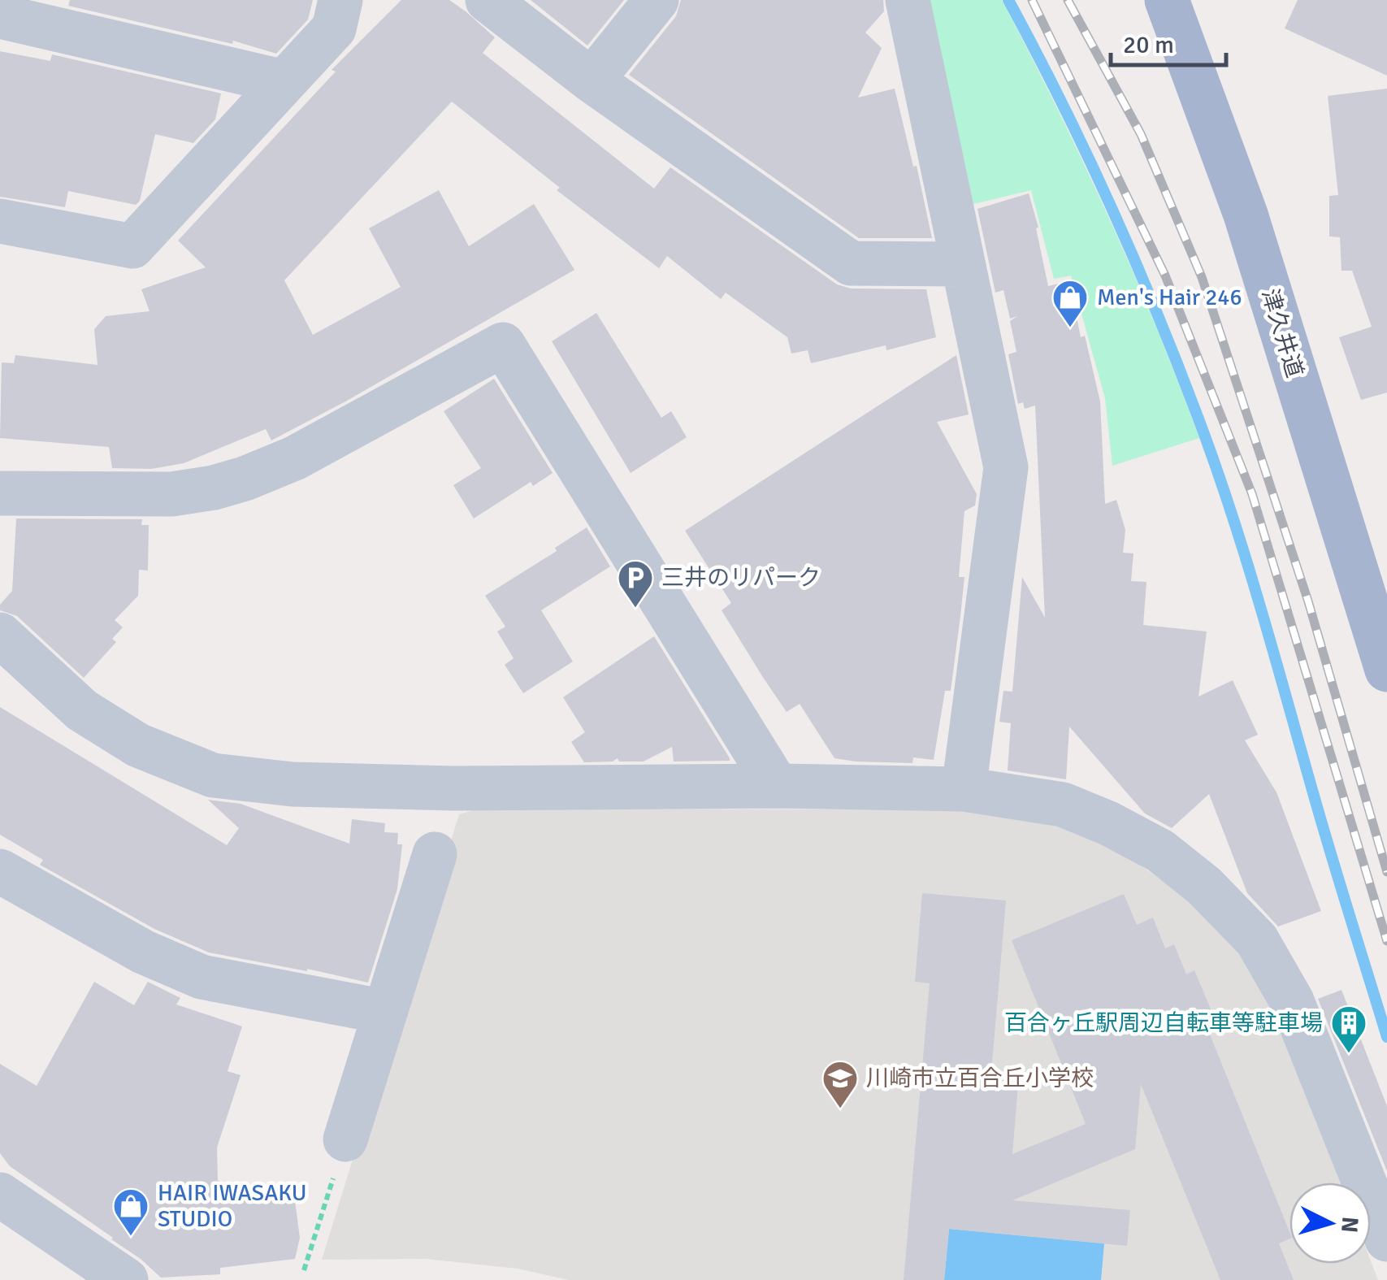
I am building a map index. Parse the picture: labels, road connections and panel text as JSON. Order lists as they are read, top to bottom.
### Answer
{
  "streets": {
    "main road": ["津久井道"]
  },
  "places": {
    "shop": ["Men's Hair 246", "HAIR IWASAKU STUDIO"],
    "parking": ["三井のリパーク"],
    "building": ["百合ヶ丘駅周辺自転車等駐車場"],
    "school or university": ["川崎市立百合丘小学校"]
  },
  "scale_bar": "20 m",
  "north": "right"
}
